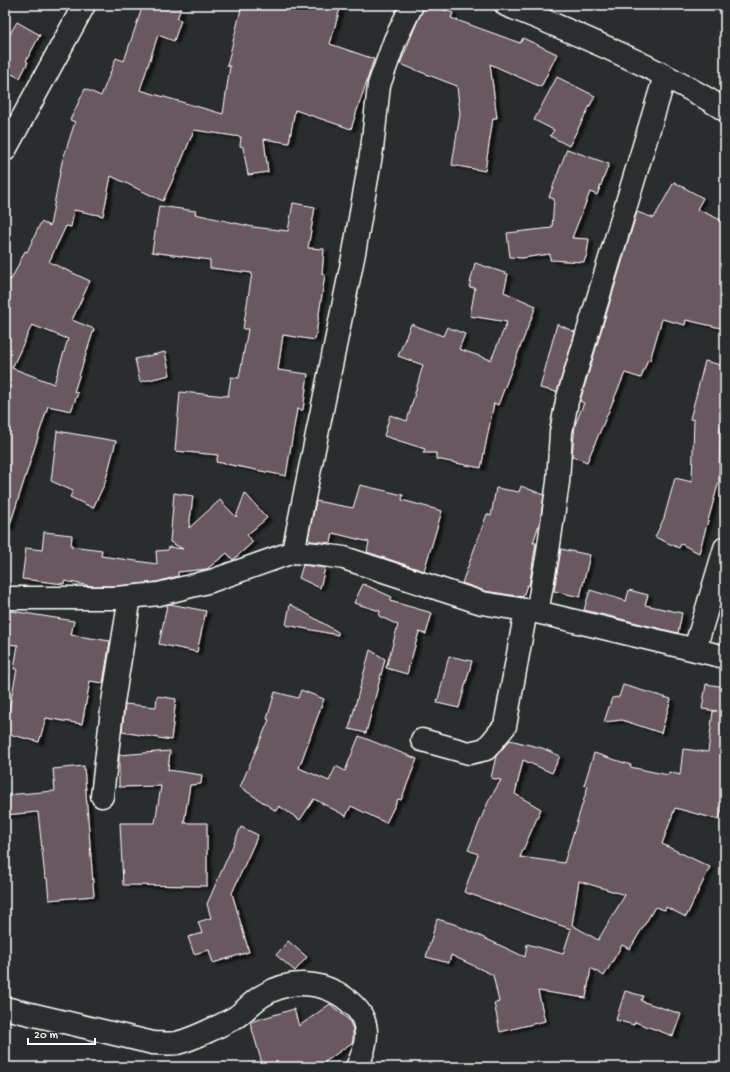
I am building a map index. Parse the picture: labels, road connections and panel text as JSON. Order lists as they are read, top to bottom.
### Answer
{
  "scale_bar": "20 m"
}
